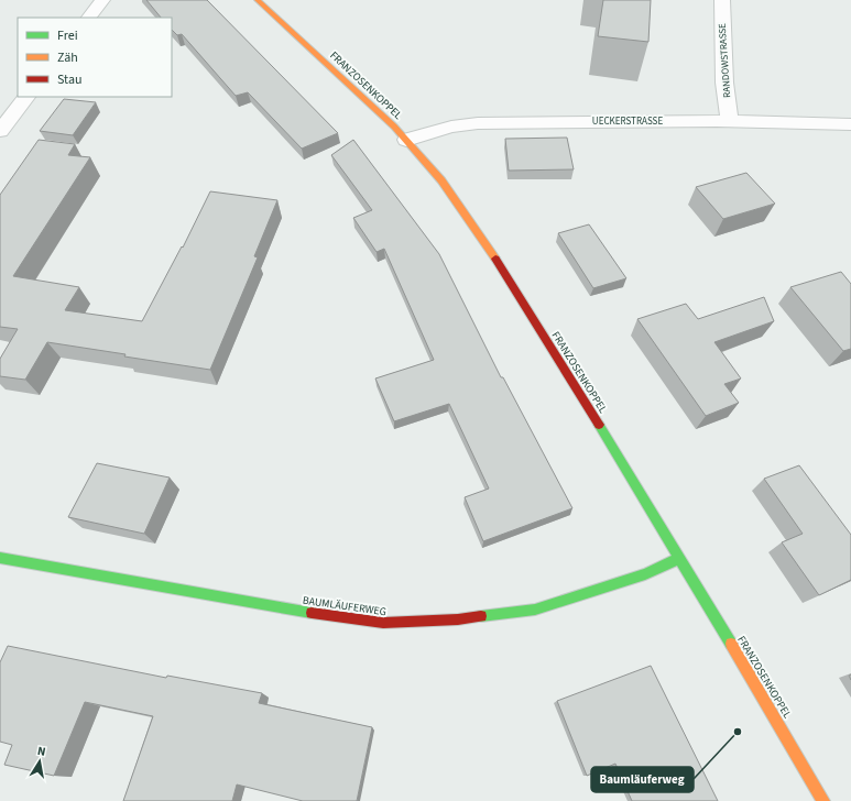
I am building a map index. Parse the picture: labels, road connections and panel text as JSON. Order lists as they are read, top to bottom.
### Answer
{
  "streets": {
    "street": [
      "RANDOWSTRASSE",
      "FRANZOSENKOPPEL",
      "UECKERSTRASSE",
      "BAUMLÄUFERWEG"
    ]
  },
  "crossings": [
    ["RANDOWSTRASSE", "UECKERSTRASSE"],
    ["FRANZOSENKOPPEL", "UECKERSTRASSE"],
    ["FRANZOSENKOPPEL", "BAUMLÄUFERWEG"]
  ],
  "places": ["Baumläuferweg"],
  "legend": ["Frei", "Zäh", "Stau"],
  "north": "top"
}
